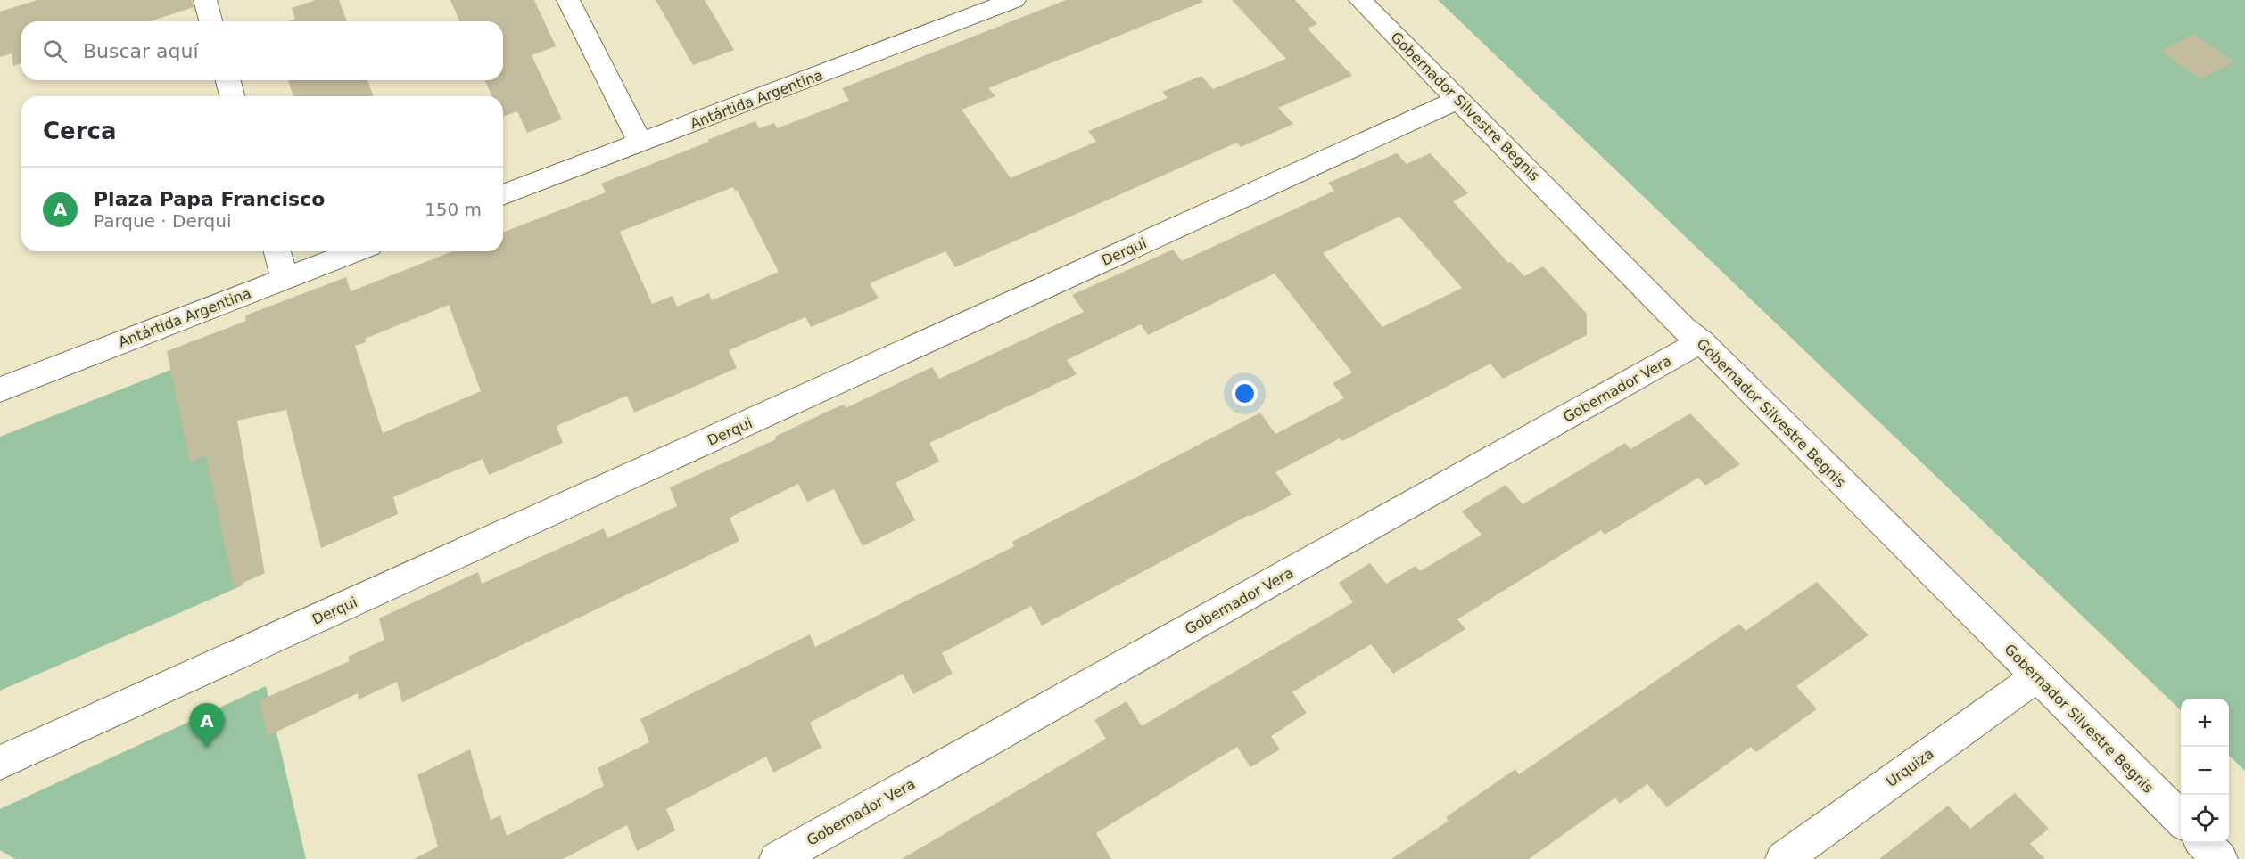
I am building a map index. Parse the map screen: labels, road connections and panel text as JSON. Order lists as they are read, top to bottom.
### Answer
{
  "streets": {
    "street": [
      "Antártida Argentina",
      "Gobernador Silvestre Begnis",
      "Derqui",
      "Gobernador Vera",
      "Urquiza"
    ]
  },
  "crossings": [
    ["Gobernador Silvestre Begnis", "Derqui"],
    ["Gobernador Silvestre Begnis", "Gobernador Vera"],
    ["Gobernador Silvestre Begnis", "Urquiza"]
  ],
  "page": {
    "search": "Buscar aquí",
    "heading": "Cerca",
    "list": [
      {
        "mark": "A",
        "name": "Plaza Papa Francisco",
        "note": "Parque · Derqui",
        "value": "150 m"
      }
    ],
    "map_buttons": ["+", "−"],
    "pins": "A"
  }
}
